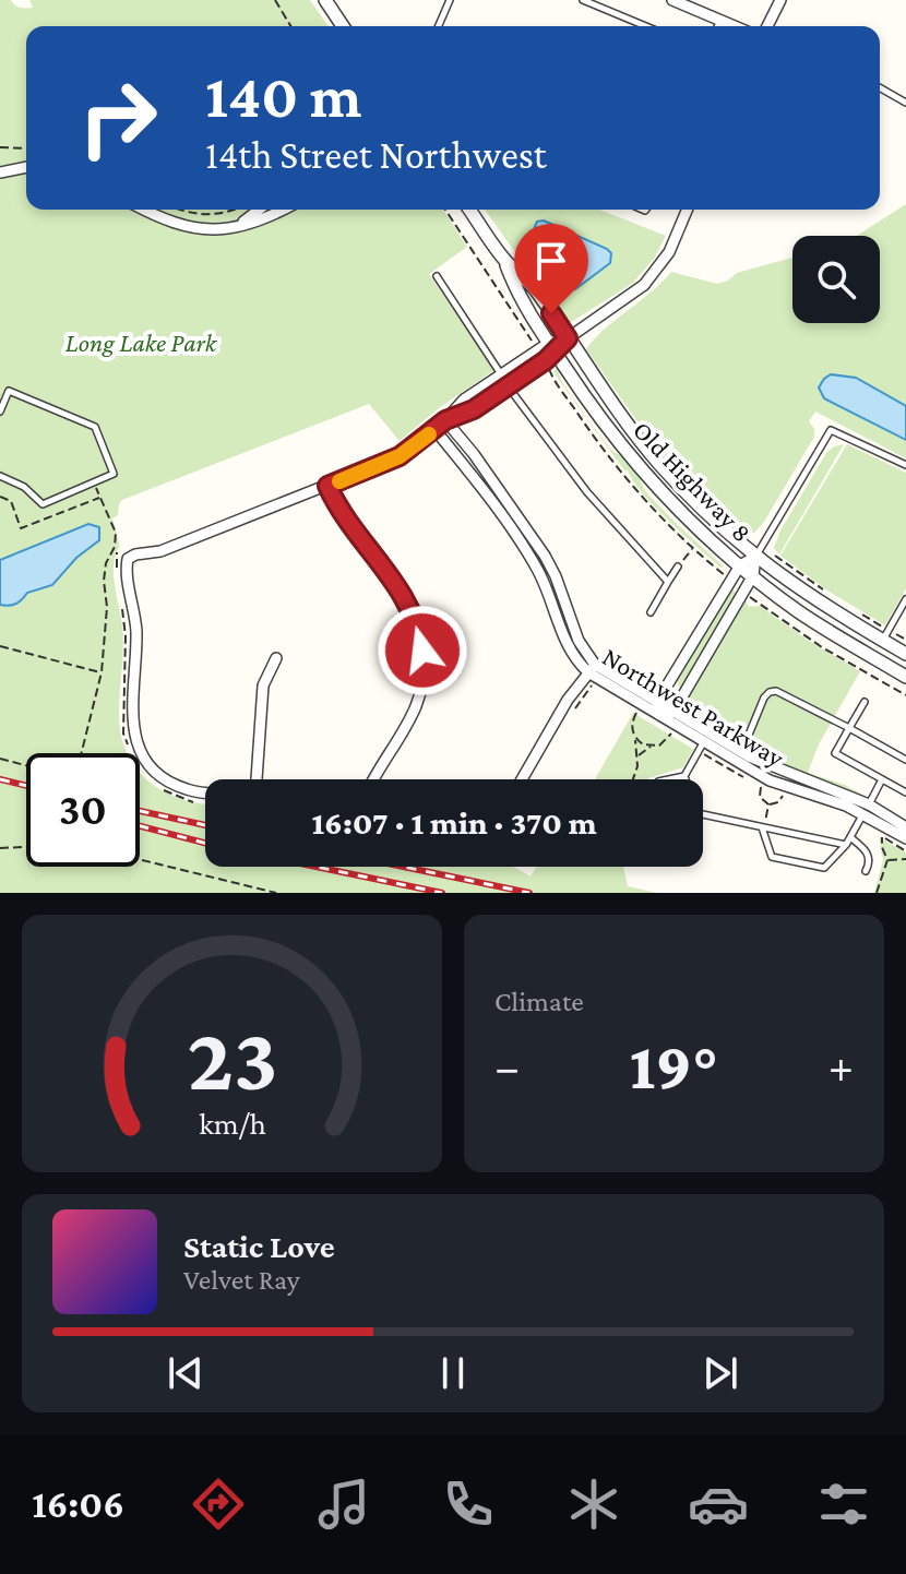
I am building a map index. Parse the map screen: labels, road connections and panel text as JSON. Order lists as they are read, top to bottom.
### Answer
{
  "streets": {
    "street": ["Old Highway 8", "Northwest Parkway"]
  },
  "parks": ["Long Lake Park"],
  "page": {
    "turn": ["140 m", "14th Street Northwest"],
    "limit": "30",
    "trip": "16:07 · 1 min · 370 m",
    "tile": "Climate",
    "heat": ["−", "19°", "+"],
    "song": ["Static Love", "Velvet Ray"],
    "tabs": "16:06",
    "gauge": ["23", "km/h"]
  }
}
